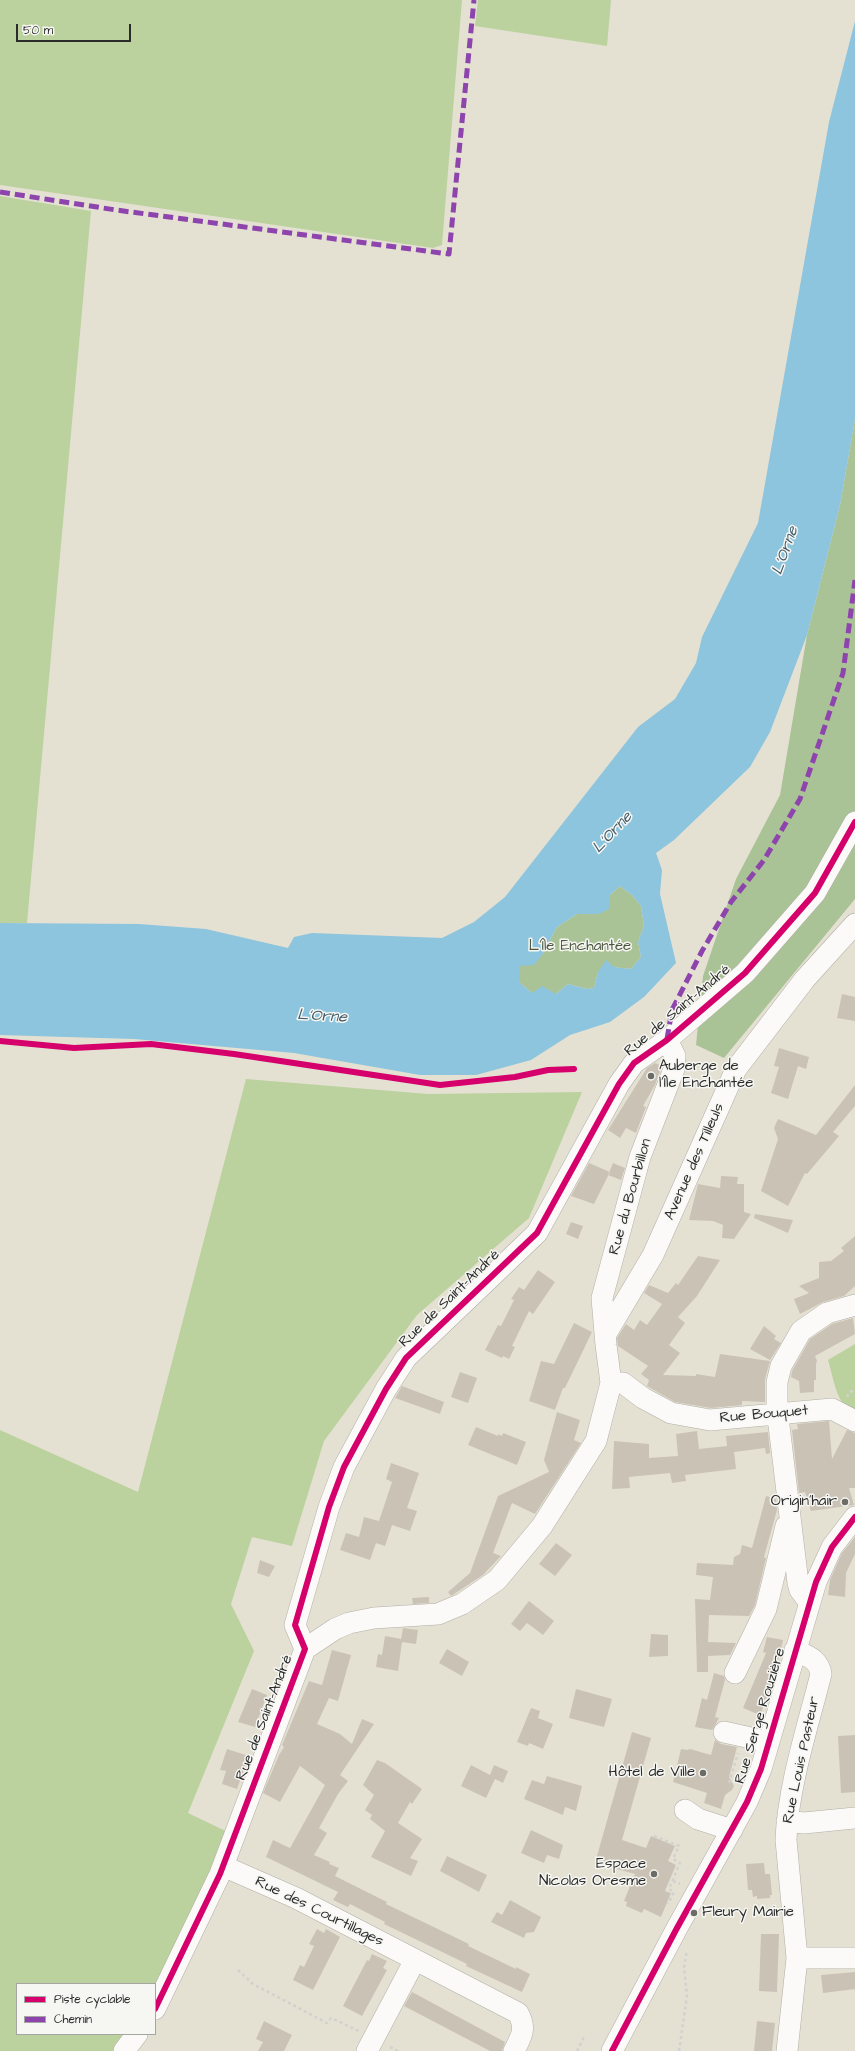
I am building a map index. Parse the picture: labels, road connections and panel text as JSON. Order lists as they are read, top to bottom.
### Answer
{
  "streets": {
    "street": [
      "Rue de Saint-André",
      "Avenue des Tilleuls",
      "Rue du Bourbillon",
      "Rue Bouquet",
      "Rue Serge Rouzière",
      "Rue Louis Pasteur",
      "Rue des Courtillages"
    ]
  },
  "crossings": [
    ["Rue de Saint-André", "Rue du Bourbillon"],
    ["Rue de Saint-André", "Rue des Courtillages"],
    ["Avenue des Tilleuls", "Rue du Bourbillon"],
    ["Rue du Bourbillon", "Rue Bouquet"],
    ["Rue Serge Rouzière", "Rue Louis Pasteur"]
  ],
  "water": ["L'Orne"],
  "parks": ["L'Île Enchantée"],
  "places": [
    "Auberge de l'Île Enchantée",
    "Origin'hair",
    "Hôtel de Ville",
    "Espace Nicolas Oresme",
    "Fleury Mairie"
  ],
  "legend": ["Piste cyclable", "Chemin"],
  "scale_bar": "50 m"
}
